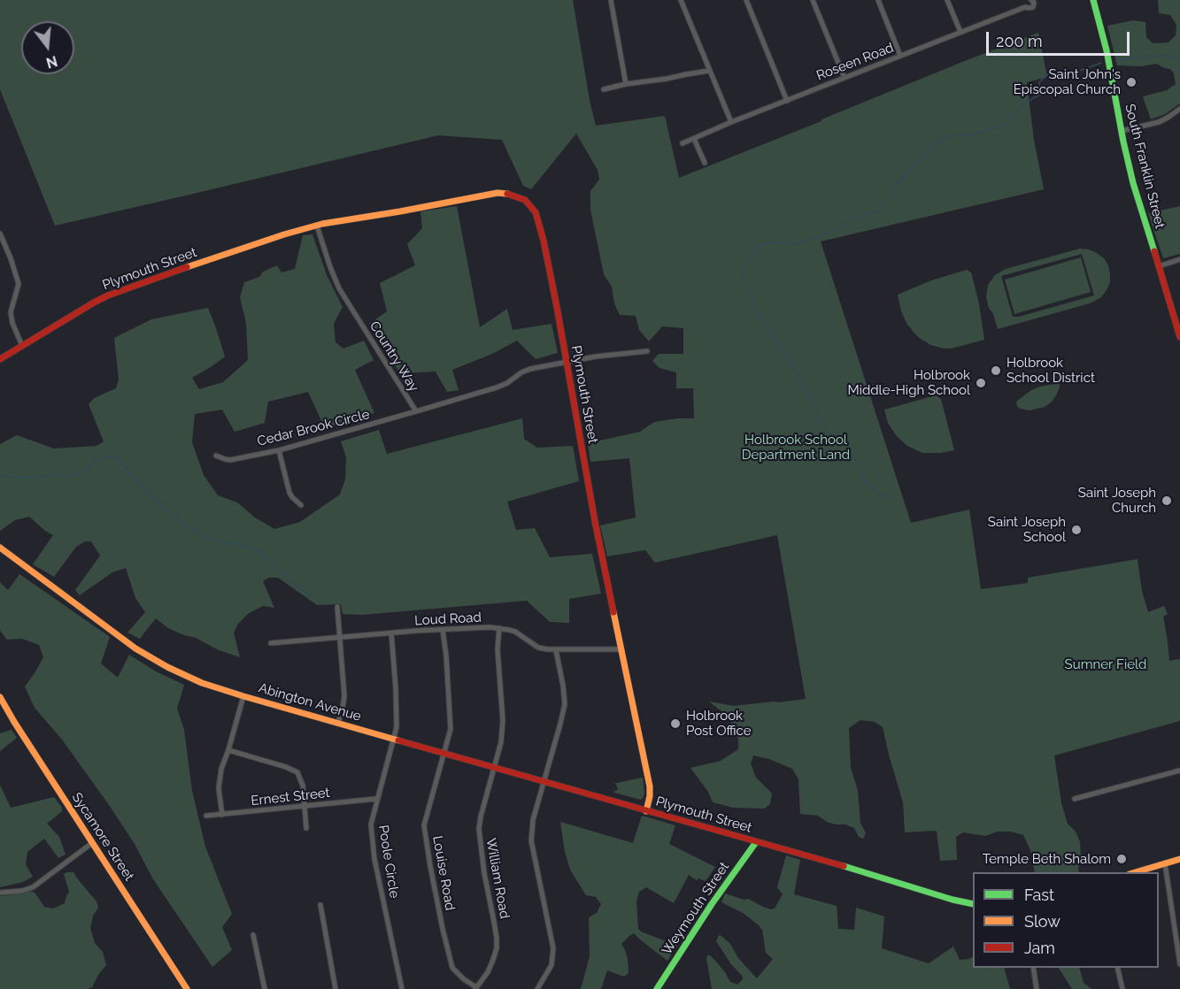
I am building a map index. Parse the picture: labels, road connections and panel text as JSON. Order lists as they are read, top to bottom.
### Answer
{
  "streets": {
    "main road": [
      "South Franklin Street",
      "Plymouth Street",
      "Abington Avenue",
      "Sycamore Street",
      "Weymouth Street"
    ],
    "street": [
      "Roseen Road",
      "Country Way",
      "Cedar Brook Circle",
      "Loud Road",
      "Ernest Street",
      "Poole Circle",
      "Louise Road",
      "William Road"
    ]
  },
  "crossings": [
    ["Plymouth Street", "Country Way"],
    ["Plymouth Street", "Loud Road"],
    ["Plymouth Street", "Abington Avenue"],
    ["Plymouth Street", "Weymouth Street"],
    ["Country Way", "Cedar Brook Circle"],
    ["Loud Road", "Poole Circle"],
    ["Loud Road", "Louise Road"],
    ["Loud Road", "William Road"],
    ["Abington Avenue", "Poole Circle"],
    ["Abington Avenue", "Louise Road"],
    ["Abington Avenue", "William Road"],
    ["Ernest Street", "Poole Circle"],
    ["Louise Road", "William Road"]
  ],
  "parks": ["Holbrook School Department Land", "Sumner Field"],
  "places": [
    "Saint John's Episcopal Church",
    "Holbrook School District",
    "Holbrook Middle-High School",
    "Saint Joseph Church",
    "Saint Joseph School",
    "Holbrook Post Office",
    "Temple Beth Shalom"
  ],
  "legend": ["Fast", "Slow", "Jam"],
  "scale_bar": "200 m",
  "north": "bottom"
}
